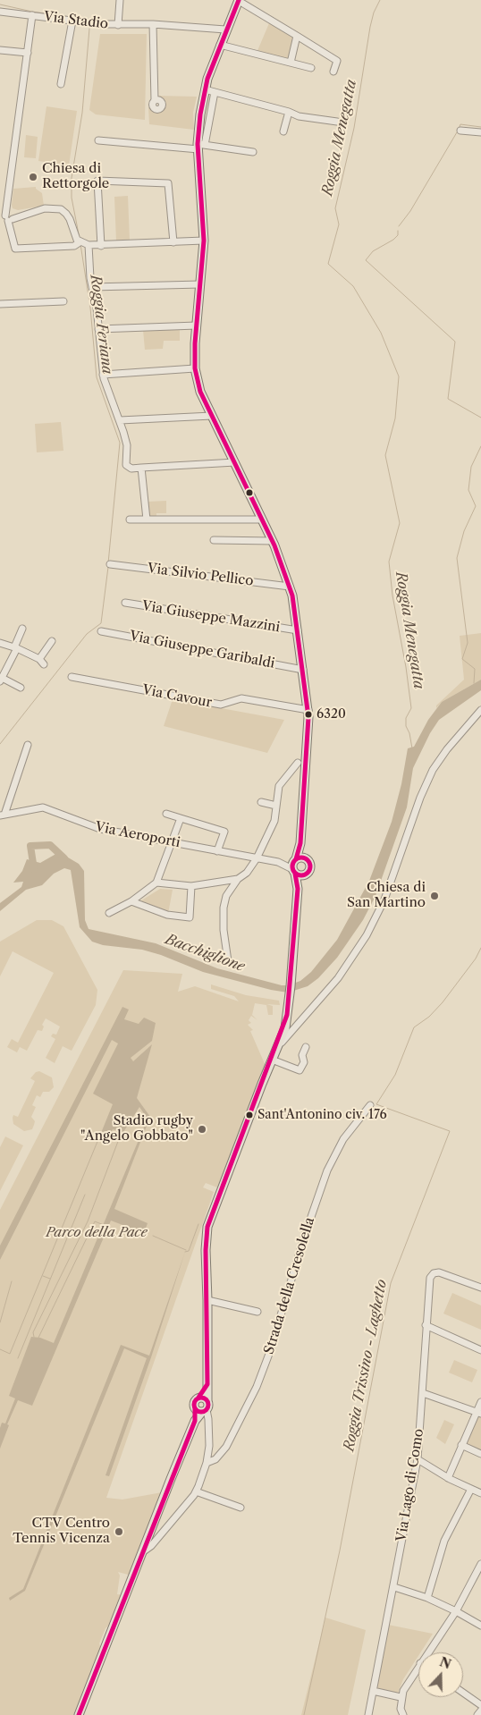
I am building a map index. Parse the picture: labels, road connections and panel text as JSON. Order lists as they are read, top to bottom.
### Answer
{
  "streets": {
    "street": [
      "Via Stadio",
      "Via Silvio Pellico",
      "Via Giuseppe Mazzini",
      "Via Giuseppe Garibaldi",
      "Via Cavour",
      "Via Aeroporti",
      "Strada della Cresolella",
      "Via Lago di Como"
    ]
  },
  "water": [
    "Roggia Menegatta",
    "Roggia Feriana",
    "Bacchiglione",
    "Roggia Trissino - Laghetto"
  ],
  "parks": ["Parco della Pace"],
  "places": [
    "Chiesa di Rettorgole",
    "6320",
    "Chiesa di San Martino",
    "Sant'Antonino civ. 176",
    "Stadio rugby \"Angelo Gobbato\"",
    "CTV Centro Tennis Vicenza"
  ],
  "north": "top"
}
